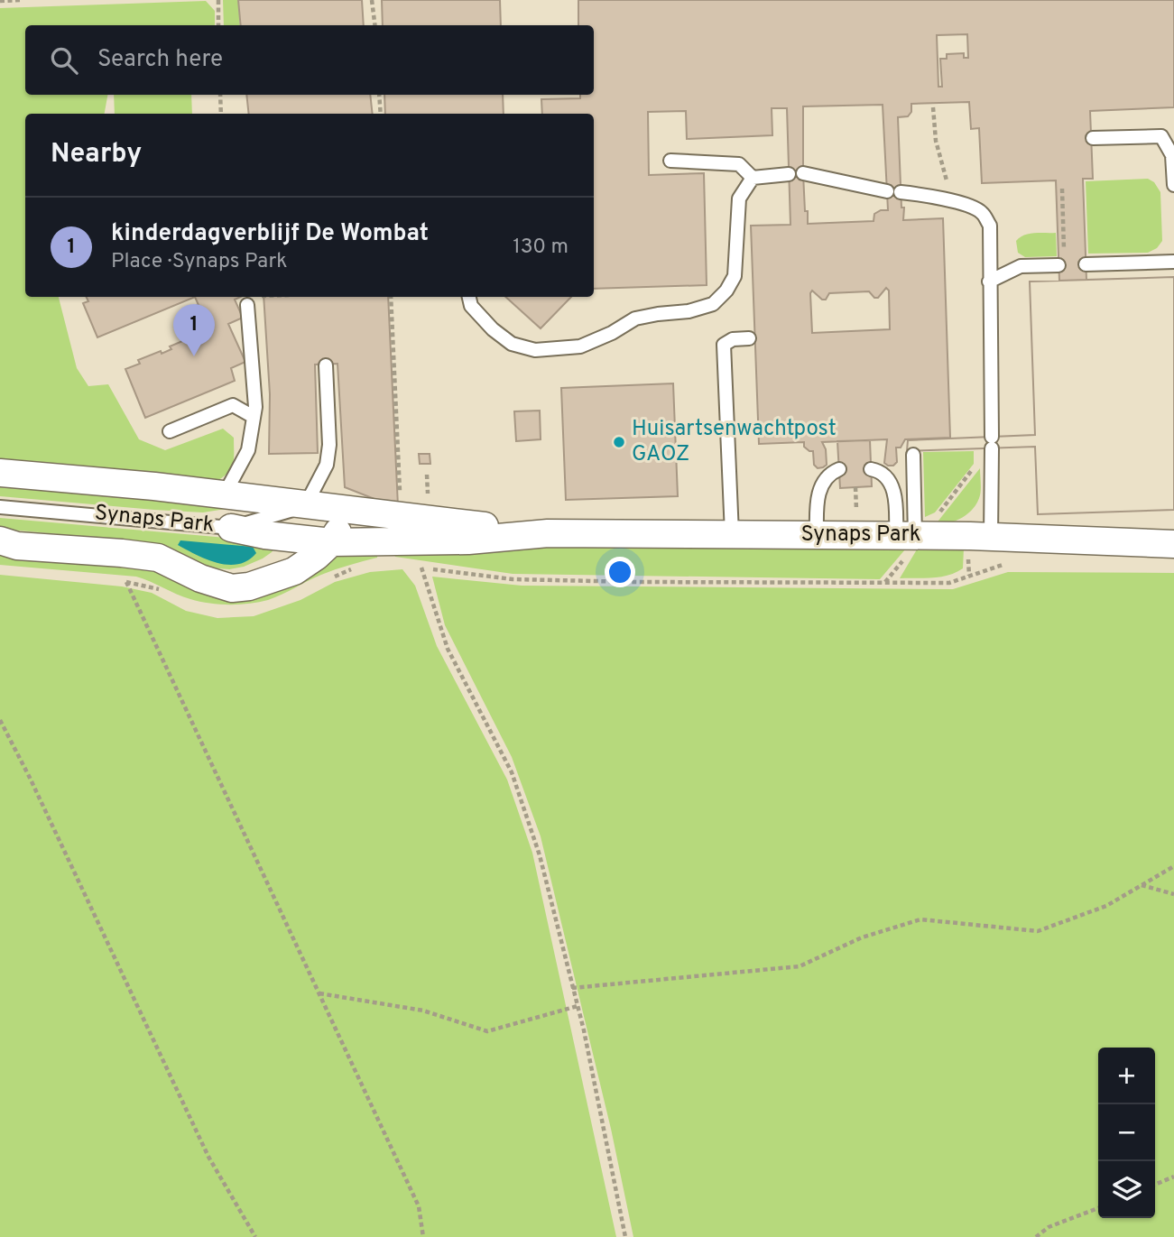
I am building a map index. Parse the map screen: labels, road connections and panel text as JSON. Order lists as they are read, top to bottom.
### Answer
{
  "streets": {
    "street": ["Synaps Park"]
  },
  "places": ["Huisartsenwachtpost GAOZ"],
  "page": {
    "search": "Search here",
    "heading": "Nearby",
    "list": [
      {
        "mark": "1",
        "name": "kinderdagverblijf De Wombat",
        "note": "Place · Synaps Park",
        "value": "130 m"
      }
    ],
    "pins": "1",
    "map_buttons": ["+", "−"]
  }
}
